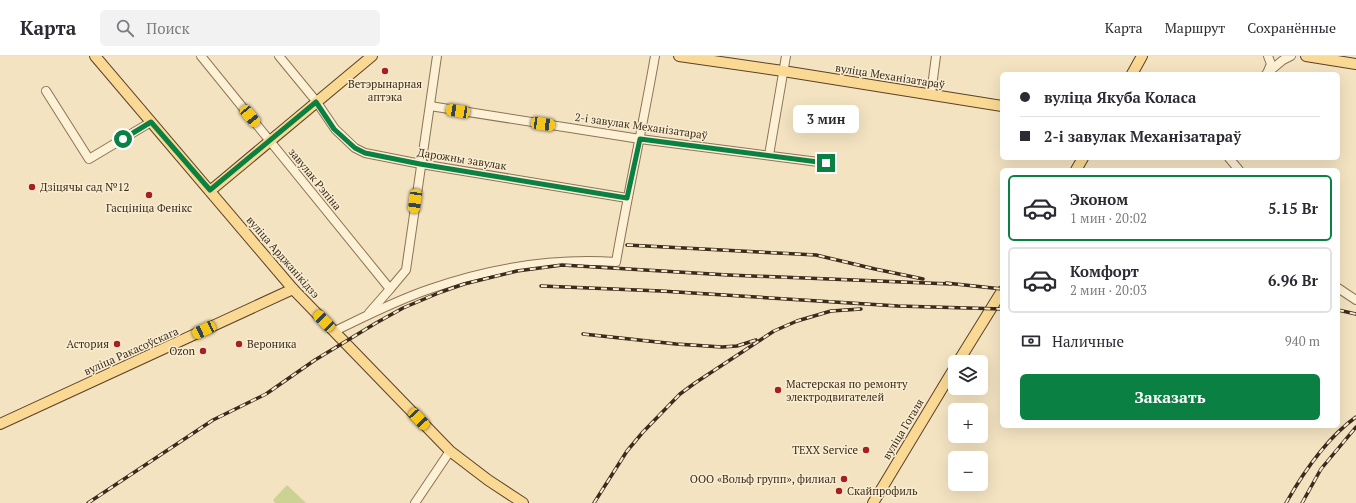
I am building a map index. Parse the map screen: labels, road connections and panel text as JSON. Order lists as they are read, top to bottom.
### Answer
{
  "streets": {
    "main road": [
      "вуліца Механізатараў",
      "вуліца Арджанікідзэ",
      "вуліца Ракасоўскага",
      "вуліца Гогаля"
    ],
    "street": ["2-і завулак Механізатараў", "Дарожны завулак", "завулак Рэпіна"]
  },
  "crossings": [
    ["вуліца Арджанікідзэ", "вуліца Ракасоўскага"]
  ],
  "places": [
    "Ветэрынарная аптэка",
    "Дзіцячы сад №12",
    "Гасцініца Фенікс",
    "Астория",
    "Вероника",
    "Ozon",
    "Мастерская по ремонту электродвигателей",
    "TEXX Service",
    "ООО «Вольф групп», филиал",
    "Скайпрофиль"
  ],
  "page": {
    "header": "Карта",
    "search": "Поиск",
    "nav": ["Карта", "Маршрут", "Сохранённые"],
    "banner": ["вуліца Якуба Коласа", "2-і завулак Механізатараў"],
    "bubble": "3 мин",
    "list": [
      {
        "name": "Эконом",
        "note": "1 мин · 20:02",
        "value": "5.15 Br"
      },
      {
        "name": "Комфорт",
        "note": "2 мин · 20:03",
        "value": "6.96 Br"
      }
    ],
    "pay": ["Наличные", "940 m"],
    "map_buttons": ["+", "−"],
    "buttons": "Заказать"
  }
}
